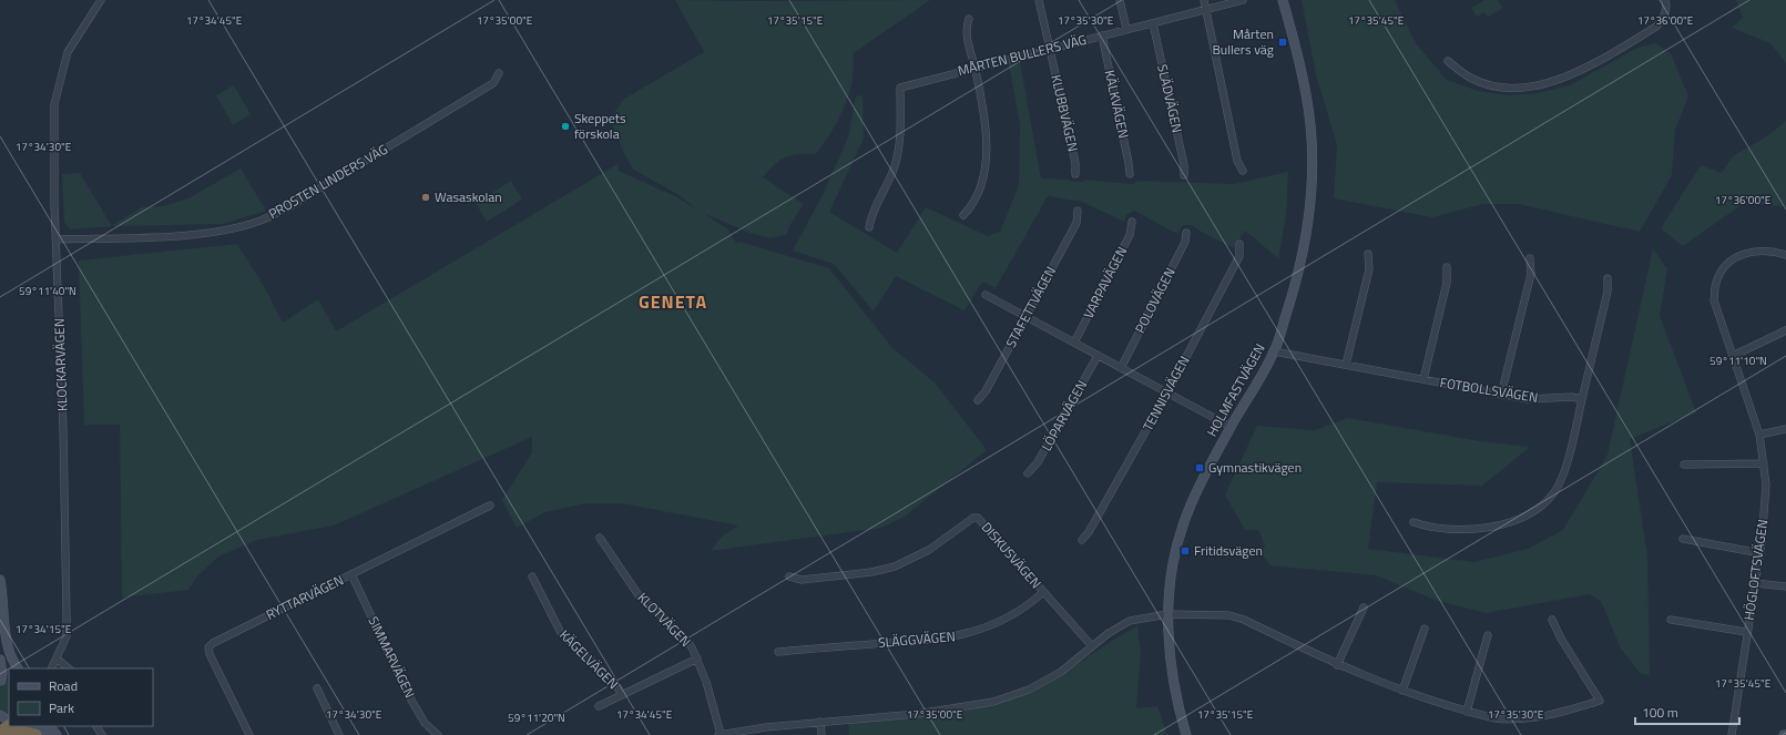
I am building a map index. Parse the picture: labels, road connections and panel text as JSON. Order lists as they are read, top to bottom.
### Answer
{
  "streets": {
    "street": [
      "MÅRTEN BULLERS VÄG",
      "SLÄDVÄGEN",
      "KÄLKVÄGEN",
      "KLUBBVÄGEN",
      "PROSTEN LINDERS VÄG",
      "VARPAVÄGEN",
      "POLOVÄGEN",
      "STAFETTVÄGEN",
      "KLOCKARVÄGEN",
      "HOLMFASTVÄGEN",
      "FOTBOLLSVÄGEN",
      "TENNISVÄGEN",
      "LÖPARVÄGEN",
      "DISKUSVÄGEN",
      "HÖGLOFTSVÄGEN",
      "RYTTARVÄGEN",
      "KLOTVÄGEN",
      "SLÄGGVÄGEN",
      "SIMMARVÄGEN",
      "KÄGELVÄGEN"
    ]
  },
  "crossings": [
    ["MÅRTEN BULLERS VÄG", "SLÄDVÄGEN"],
    ["MÅRTEN BULLERS VÄG", "KÄLKVÄGEN"],
    ["MÅRTEN BULLERS VÄG", "KLUBBVÄGEN"],
    ["PROSTEN LINDERS VÄG", "KLOCKARVÄGEN"],
    ["HOLMFASTVÄGEN", "FOTBOLLSVÄGEN"],
    ["DISKUSVÄGEN", "SLÄGGVÄGEN"],
    ["RYTTARVÄGEN", "SIMMARVÄGEN"],
    ["KLOTVÄGEN", "KÄGELVÄGEN"]
  ],
  "districts": ["GENETA"],
  "places": {
    "transit": ["Mårten Bullers väg", "Gymnastikvägen", "Fritidsvägen"],
    "other": ["Skeppets förskola", "Wasaskolan"]
  },
  "legend": ["Road", "Park"],
  "scale_bar": "100 m",
  "coordinates": [
    "17°34'45\"E",
    "17°35'00\"E",
    "17°35'15\"E",
    "17°35'30\"E",
    "17°35'45\"E",
    "17°36'00\"E",
    "17°34'30\"E",
    "59°11'40\"N",
    "59°11'10\"N",
    "17°34'15\"E",
    "59°11'20\"N"
  ]
}
